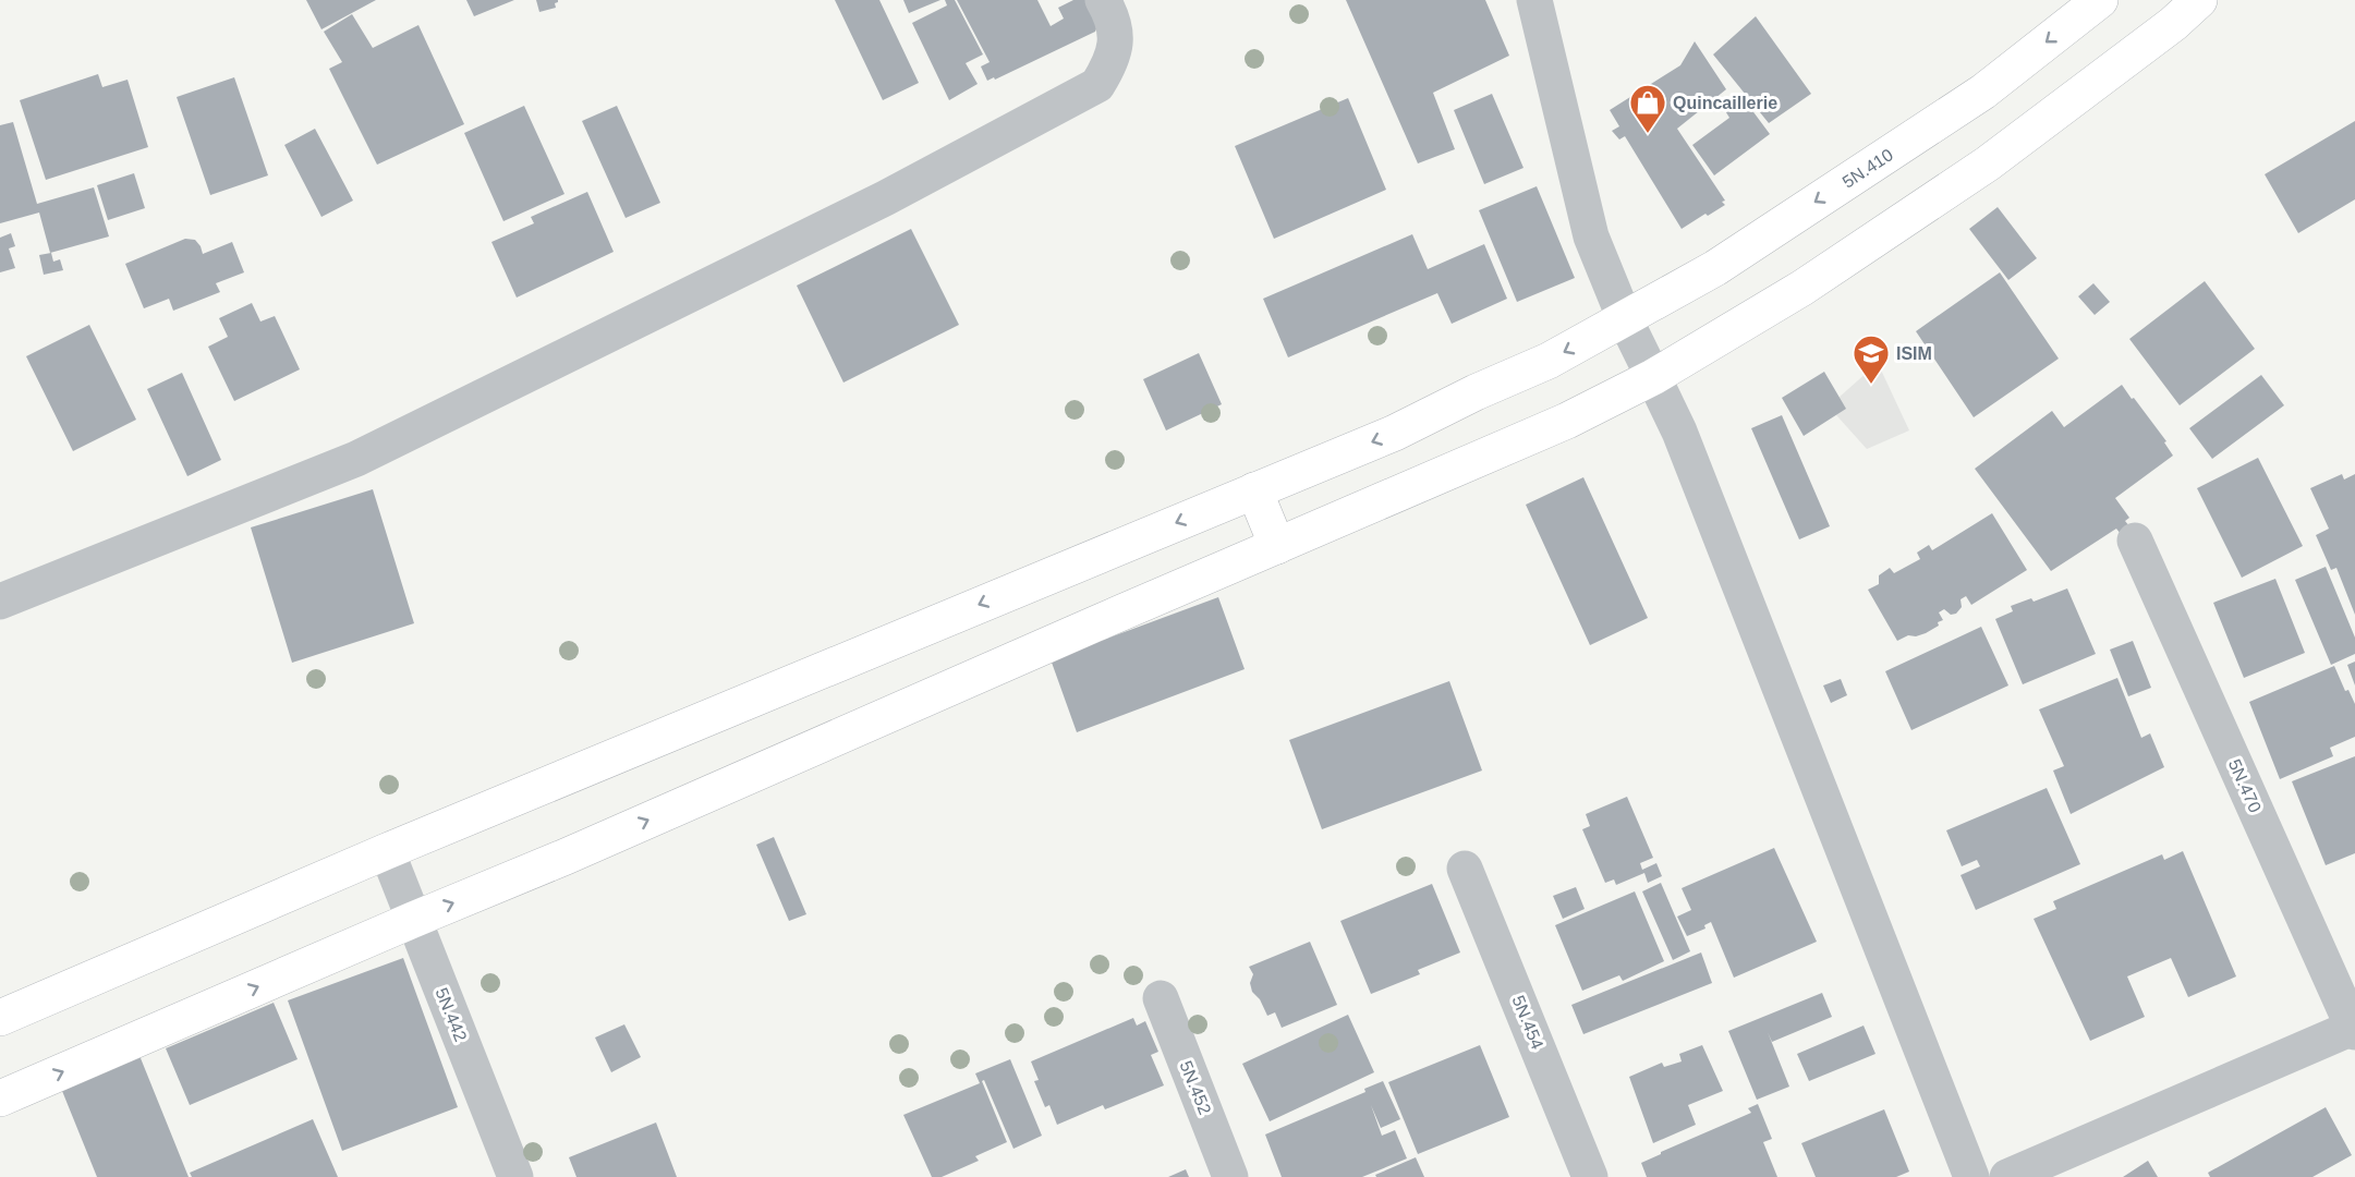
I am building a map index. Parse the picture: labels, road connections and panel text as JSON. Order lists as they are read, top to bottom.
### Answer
{
  "streets": {
    "main road": ["5N.410"],
    "street": [
      "5N.470",
      "5N.442",
      "5N.454",
      "5N.452"
    ]
  },
  "crossings": [
    ["5N.410", "5N.442"]
  ],
  "places": {
    "shop": ["Quincaillerie"],
    "school or university": ["ISIM"]
  }
}
